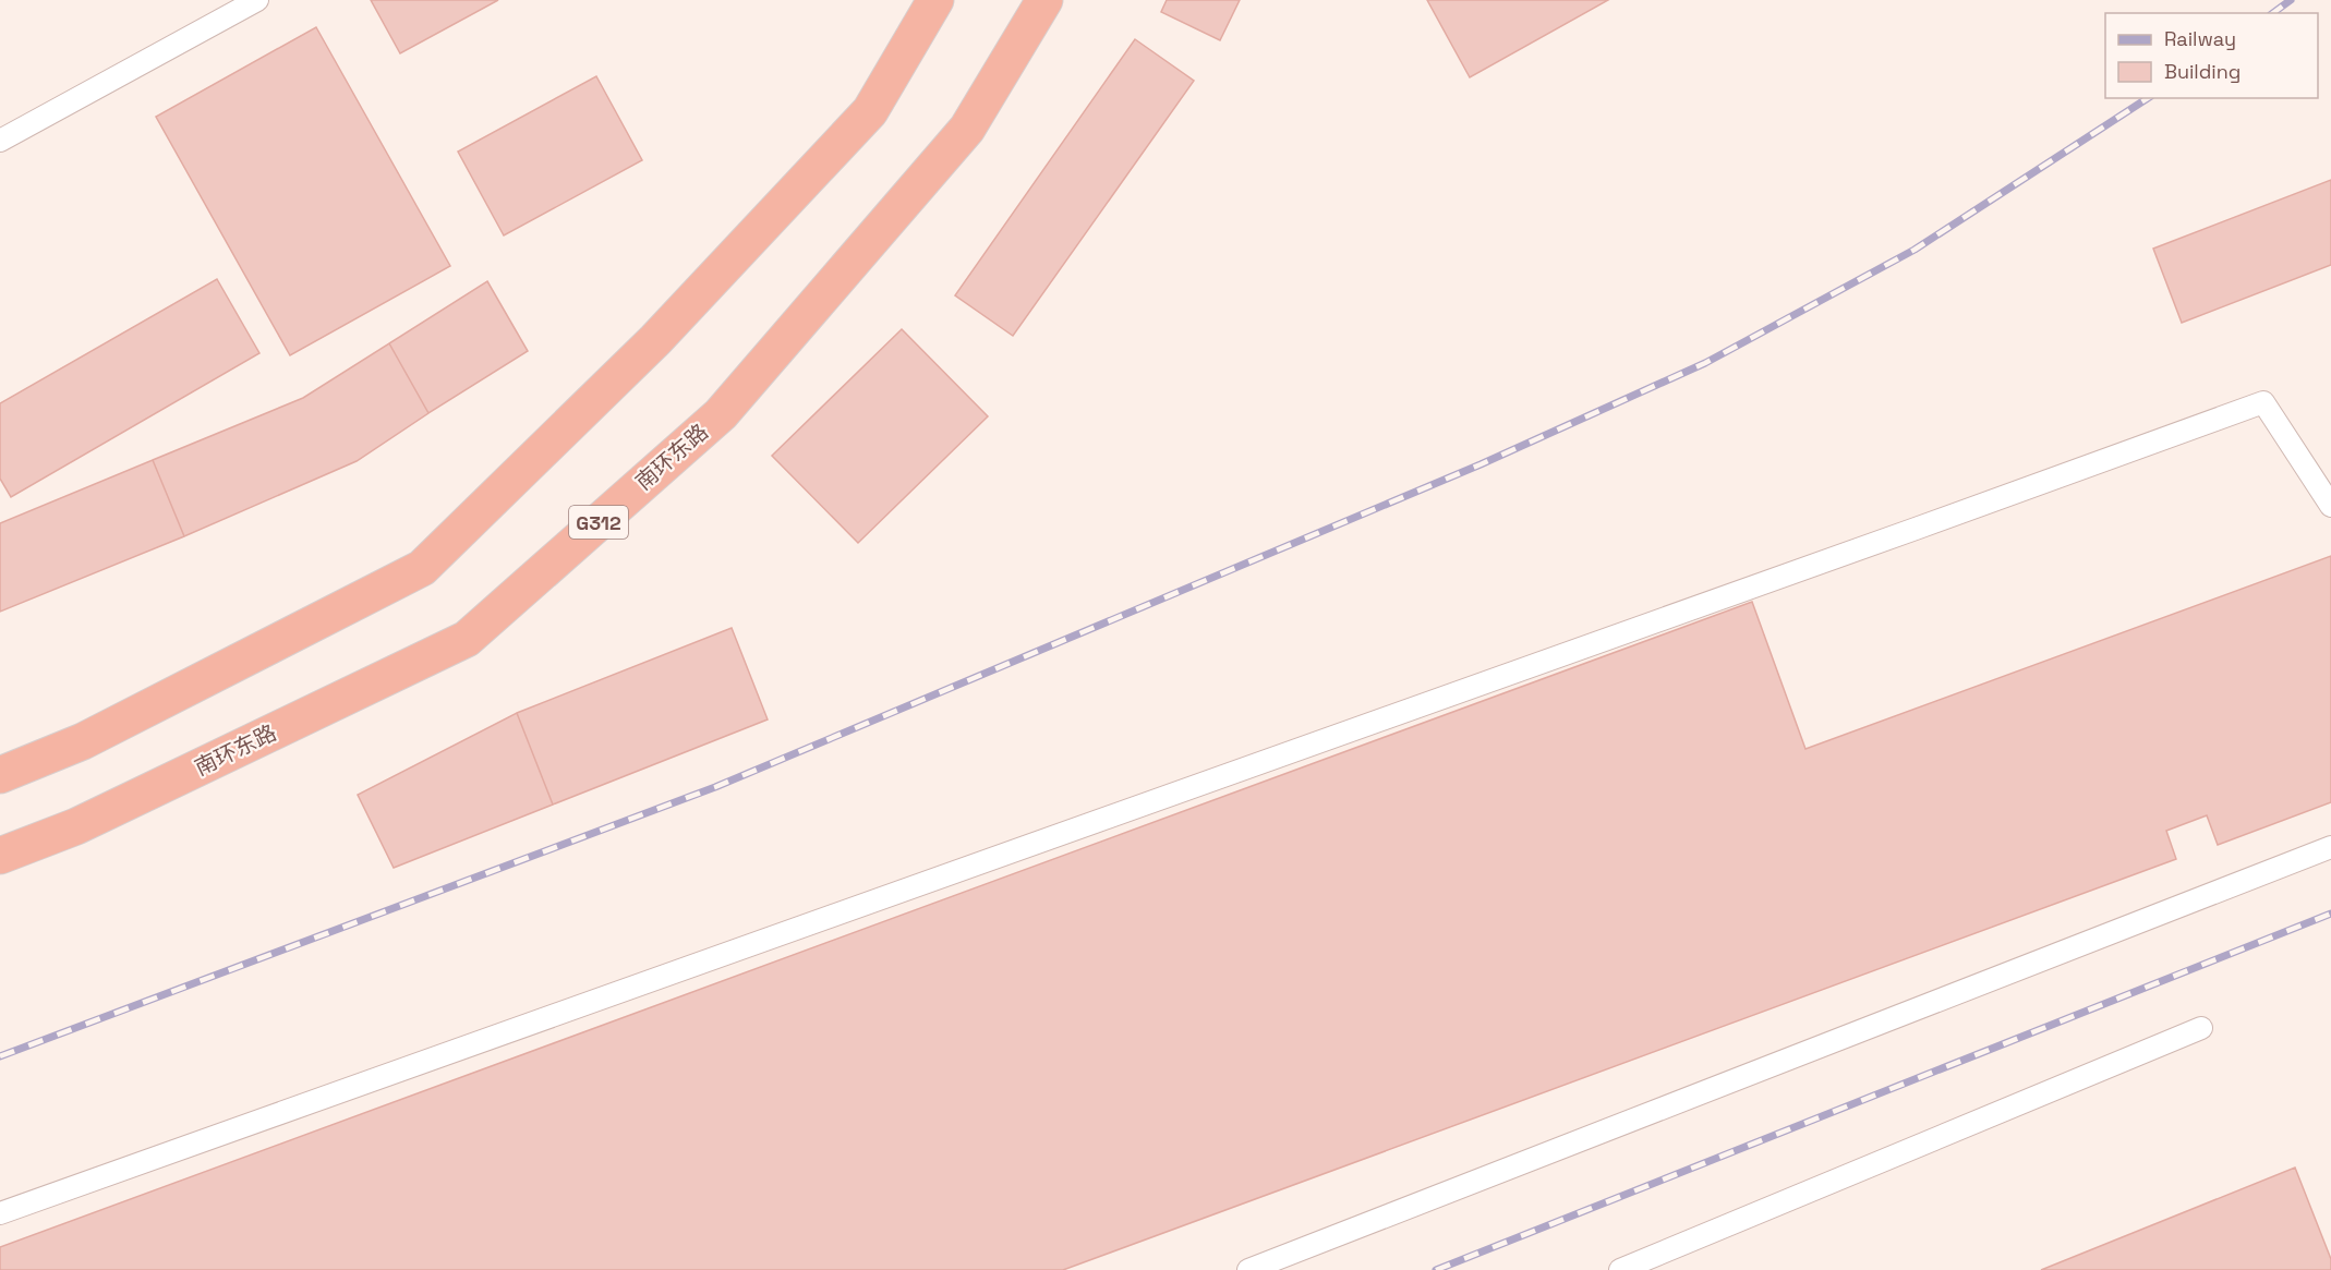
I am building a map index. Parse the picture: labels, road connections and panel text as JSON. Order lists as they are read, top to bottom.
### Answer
{
  "streets": {
    "highway": ["南环东路", "G312"]
  },
  "legend": ["Railway", "Building"]
}
